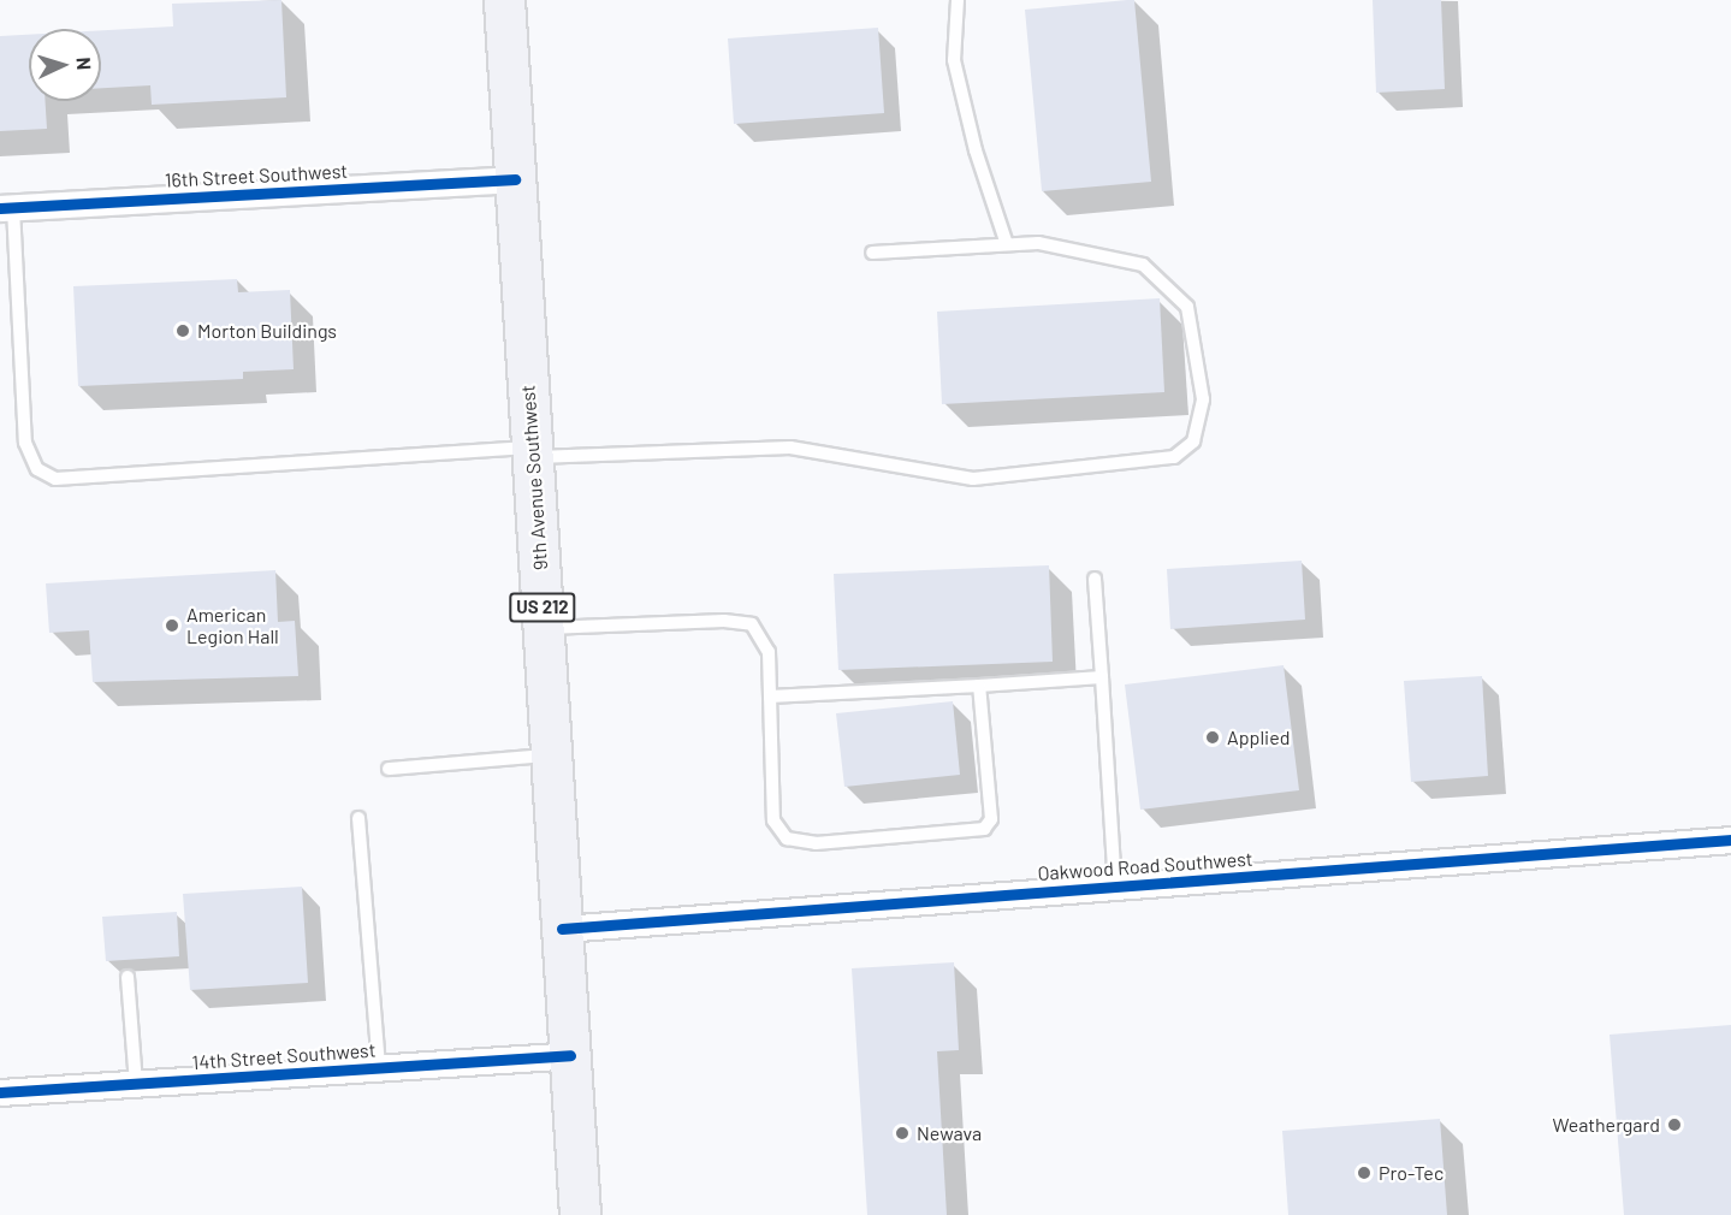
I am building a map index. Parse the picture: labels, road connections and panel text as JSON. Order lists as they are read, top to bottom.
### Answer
{
  "streets": {
    "main road": ["9th Avenue Southwest", "US 212"],
    "street": ["16th Street Southwest", "Oakwood Road Southwest", "14th Street Southwest"]
  },
  "crossings": [
    ["16th Street Southwest", "9th Avenue Southwest"],
    ["9th Avenue Southwest", "Oakwood Road Southwest"],
    ["9th Avenue Southwest", "14th Street Southwest"]
  ],
  "places": [
    "Morton Buildings",
    "American Legion Hall",
    "Applied",
    "Weathergard",
    "Newava",
    "Pro-Tec"
  ],
  "north": "right"
}
